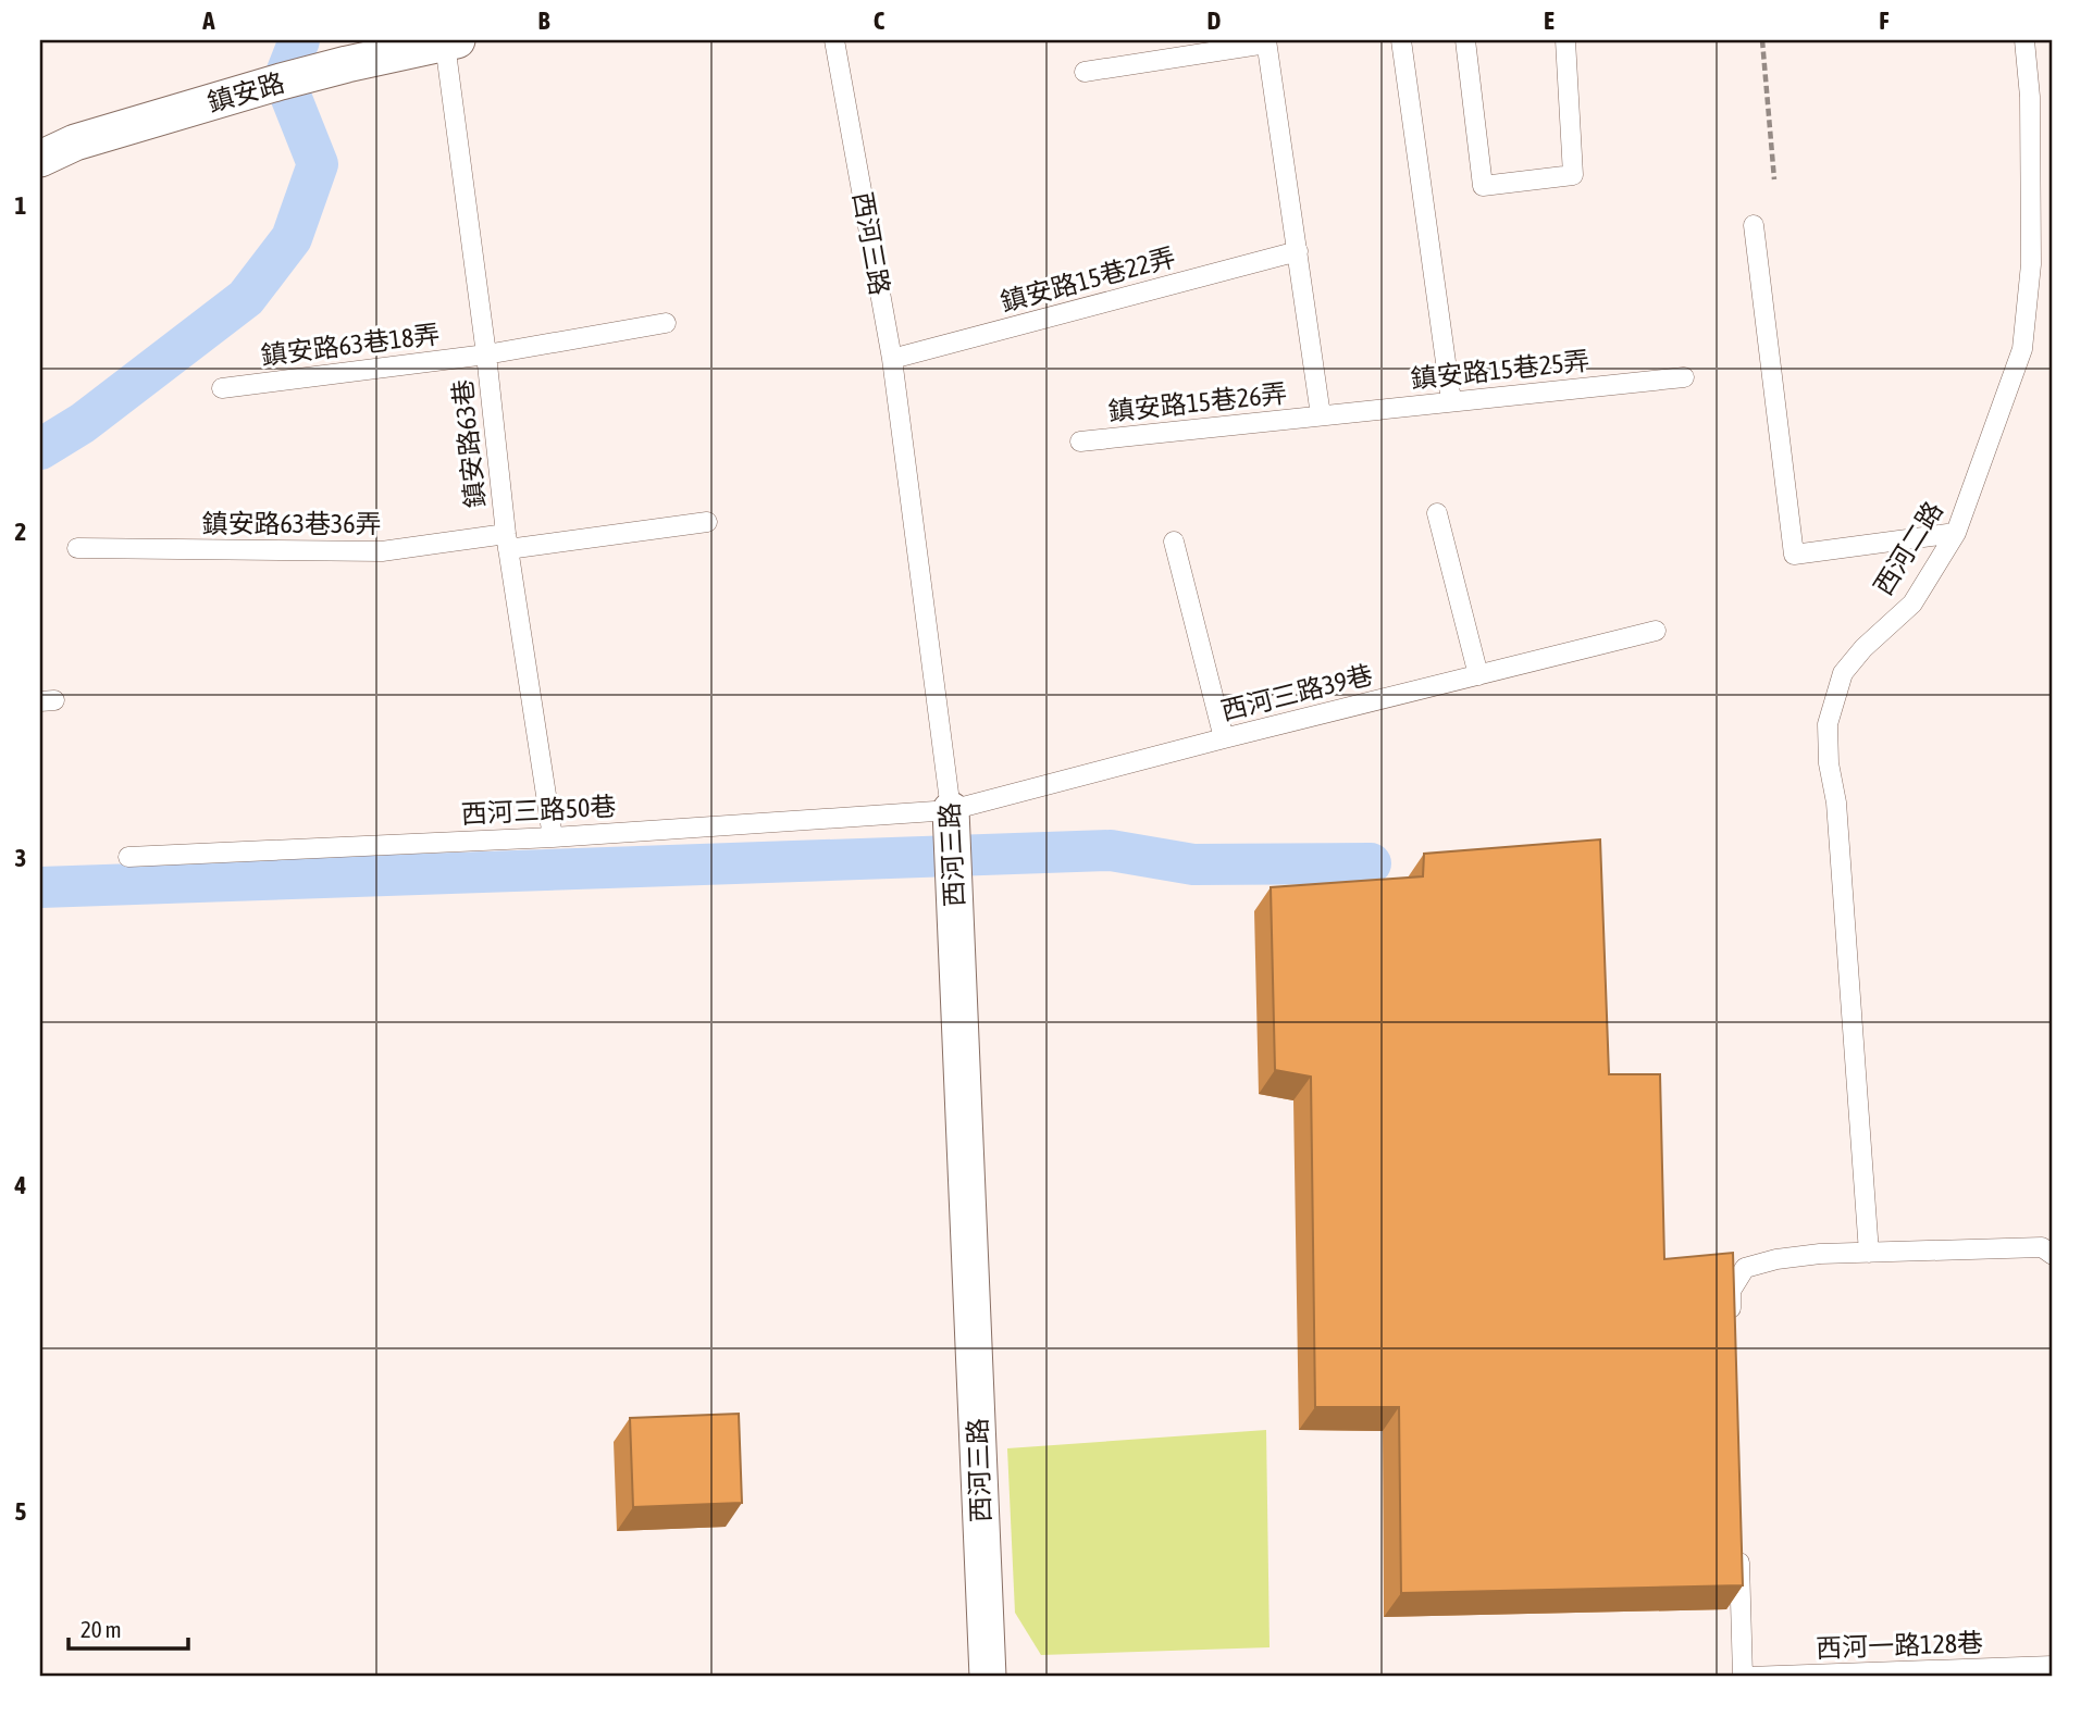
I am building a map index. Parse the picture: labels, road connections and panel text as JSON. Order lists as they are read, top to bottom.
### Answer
{
  "streets": {
    "street": ["鎮安路", "西河三路"],
    "lane": [
      "鎮安路15巷22弄",
      "鎮安路63巷18弄",
      "鎮安路15巷25弄",
      "鎮安路15巷26弄",
      "鎮安路63巷",
      "鎮安路63巷36弄",
      "西河二路",
      "西河三路39巷",
      "西河三路50巷",
      "西河一路128巷"
    ]
  },
  "crossings": [
    ["鎮安路", "鎮安路63巷"],
    ["西河三路", "鎮安路15巷22弄"],
    ["西河三路", "西河三路39巷"],
    ["西河三路", "西河三路50巷"],
    ["鎮安路63巷18弄", "鎮安路63巷"],
    ["鎮安路15巷25弄", "鎮安路15巷26弄"],
    ["鎮安路63巷", "鎮安路63巷36弄"],
    ["鎮安路63巷", "西河三路50巷"],
    ["西河三路39巷", "西河三路50巷"]
  ],
  "scale_bar": "20 m",
  "grid": {
    "columns": [
      "A",
      "B",
      "C",
      "D",
      "E",
      "F"
    ],
    "rows": [
      "1",
      "2",
      "3",
      "4",
      "5"
    ]
  }
}
